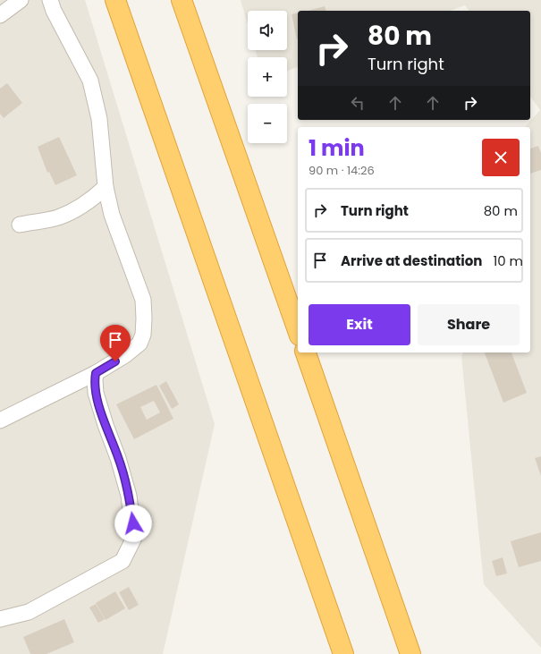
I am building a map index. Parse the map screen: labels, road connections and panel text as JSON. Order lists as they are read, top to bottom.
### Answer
{
  "page": {
    "map_buttons": ["+", "−"],
    "turn": ["80 m", "Turn right"],
    "heading": ["1 min", "90 m · 14:26"],
    "list": [
      {
        "name": "Turn right",
        "value": "80 m"
      },
      {
        "name": "Arrive at destination",
        "value": "10 m"
      }
    ],
    "buttons": ["Exit", "Share"]
  }
}
